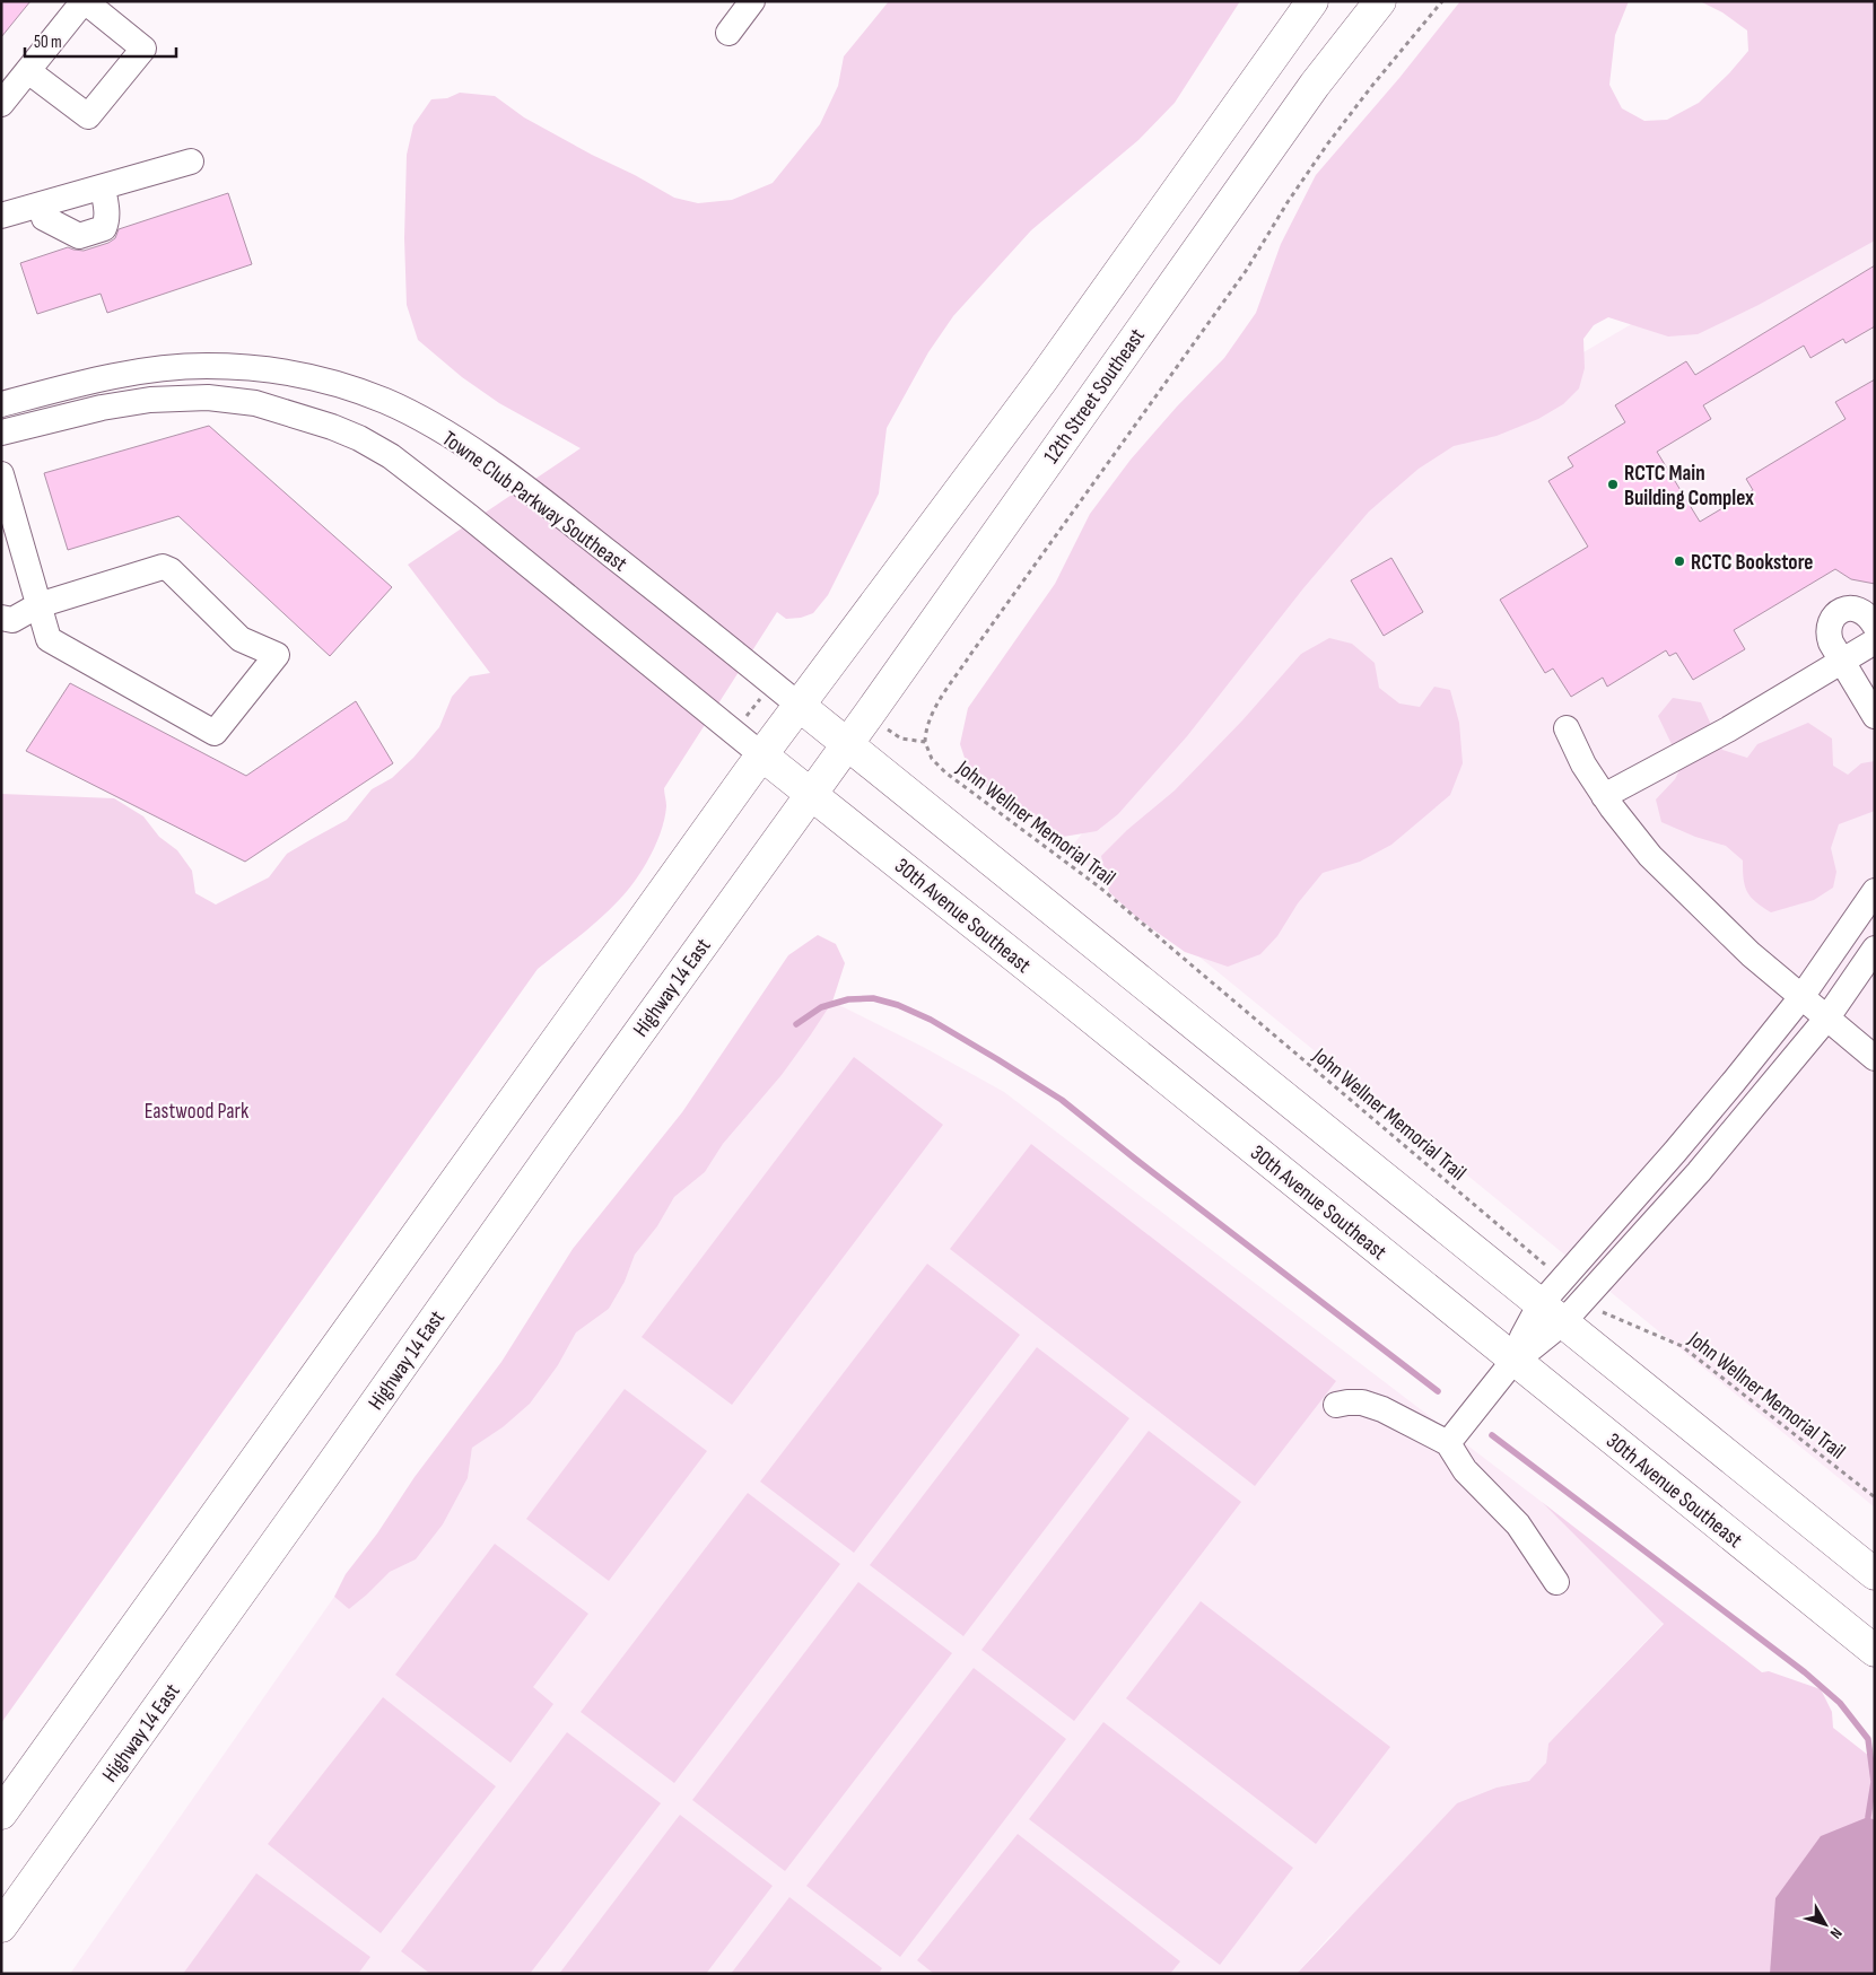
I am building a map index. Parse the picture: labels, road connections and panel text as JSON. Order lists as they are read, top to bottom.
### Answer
{
  "streets": {
    "main road": ["12th Street Southeast", "30th Avenue Southeast", "Highway 14 East"],
    "street": ["Towne Club Parkway Southeast"],
    "path": ["John Wellner Memorial Trail"]
  },
  "crossings": [
    ["12th Street Southeast", "30th Avenue Southeast"],
    ["12th Street Southeast", "Highway 14 East"],
    ["30th Avenue Southeast", "Highway 14 East"]
  ],
  "parks": ["Eastwood Park"],
  "places": ["RCTC Main Building Complex", "RCTC Bookstore"],
  "scale_bar": "50 m",
  "north": "bottom right"
}
